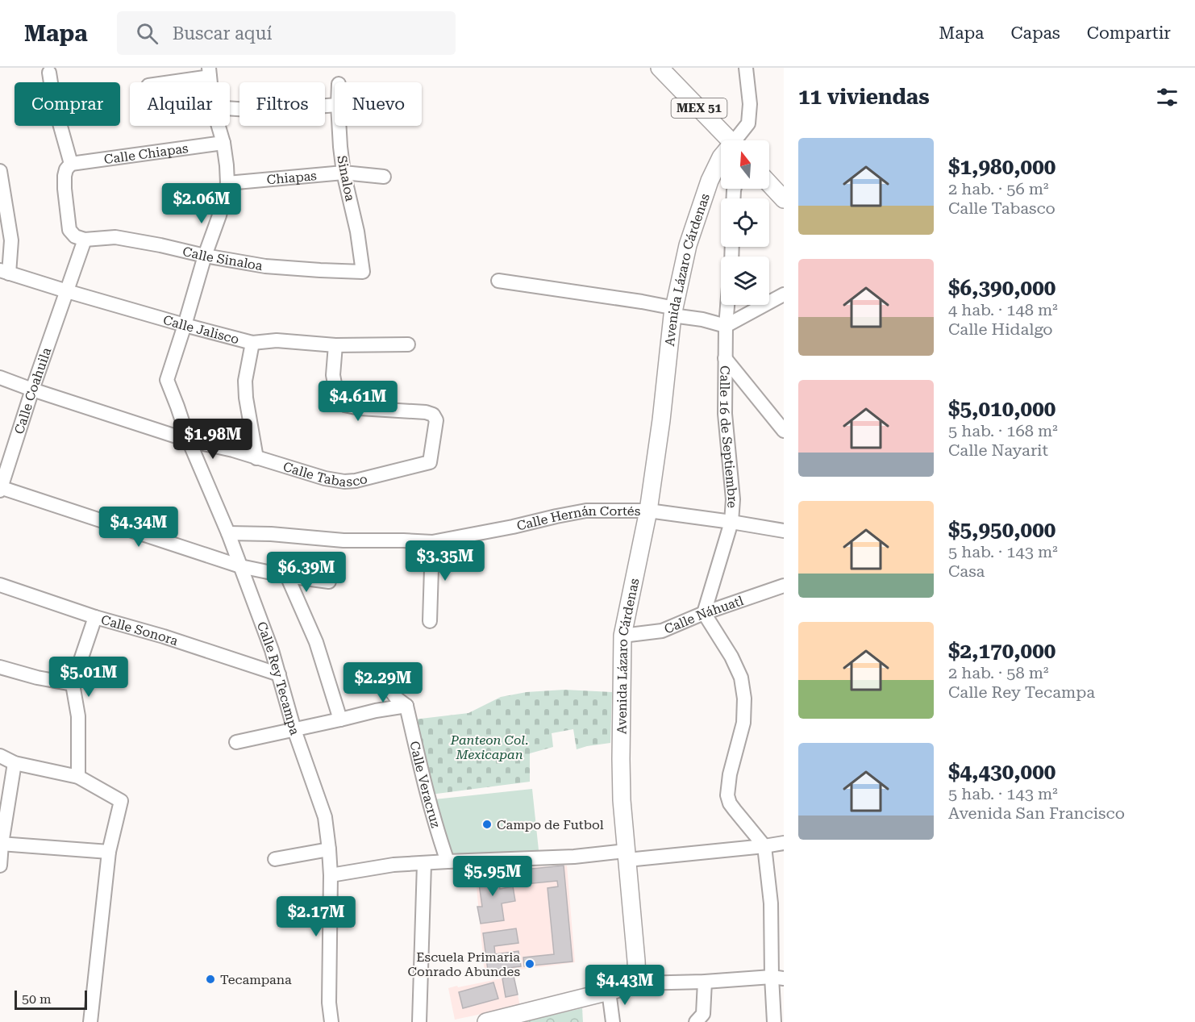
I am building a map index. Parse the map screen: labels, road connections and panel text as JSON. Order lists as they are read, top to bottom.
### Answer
{
  "streets": {
    "main road": ["MEX 51", "Avenida Lázaro Cárdenas"],
    "street": [
      "Calle Chiapas",
      "Chiapas",
      "Sinaloa",
      "Calle Sinaloa",
      "Calle Jalisco",
      "Calle Coahuila",
      "Calle 16 de Septiembre",
      "Calle Tabasco",
      "Calle Hernán Cortés",
      "Calle Náhuatl",
      "Calle Sonora",
      "Calle Rey Tecampa",
      "Calle Veracruz"
    ]
  },
  "crossings": [
    ["Calle Chiapas", "Calle Rey Tecampa"],
    ["Chiapas", "Sinaloa"],
    ["Chiapas", "Calle Rey Tecampa"],
    ["Sinaloa", "Calle Sinaloa"],
    ["Calle Sinaloa", "Calle Rey Tecampa"],
    ["Avenida Lázaro Cárdenas", "Calle Hernán Cortés"],
    ["Avenida Lázaro Cárdenas", "Calle Náhuatl"],
    ["Calle Jalisco", "Calle Coahuila"],
    ["Calle Jalisco", "Calle Tabasco"],
    ["Calle Jalisco", "Calle Rey Tecampa"],
    ["Calle Coahuila", "Calle Tabasco"],
    ["Calle 16 de Septiembre", "Calle Hernán Cortés"],
    ["Calle 16 de Septiembre", "Calle Náhuatl"],
    ["Calle Tabasco", "Calle Rey Tecampa"],
    ["Calle Hernán Cortés", "Calle Rey Tecampa"],
    ["Calle Sonora", "Calle Rey Tecampa"]
  ],
  "parks": ["Panteon Col. Mexicapan"],
  "places": ["Campo de Futbol", "Escuela Primaria Conrado Abundes", "Tecampana"],
  "scale_bar": "50 m",
  "north": "top",
  "page": {
    "header": "Mapa",
    "search": "Buscar aquí",
    "nav": ["Mapa", "Capas", "Compartir"],
    "heading": "11 viviendas",
    "chip": [
      "Comprar",
      "Alquilar",
      "Filtros",
      "Nuevo"
    ],
    "list": [
      {
        "name": "$1,980,000",
        "note": "2 hab. · 56 m² · Calle Tabasco"
      },
      {
        "name": "$6,390,000",
        "note": "4 hab. · 148 m² · Calle Hidalgo"
      },
      {
        "name": "$5,010,000",
        "note": "5 hab. · 168 m² · Calle Nayarit"
      },
      {
        "name": "$5,950,000",
        "note": "5 hab. · 143 m² · Casa"
      },
      {
        "name": "$2,170,000",
        "note": "2 hab. · 58 m² · Calle Rey Tecampa"
      },
      {
        "name": "$4,430,000",
        "note": "5 hab. · 143 m² · Avenida San Francisco"
      }
    ],
    "price": [
      "$2.06M",
      "$4.61M",
      "$1.98M",
      "$4.34M",
      "$3.35M",
      "$6.39M",
      "$5.01M",
      "$2.29M",
      "$5.95M",
      "$2.17M",
      "$4.43M"
    ],
    "scale": "50 m"
  }
}
